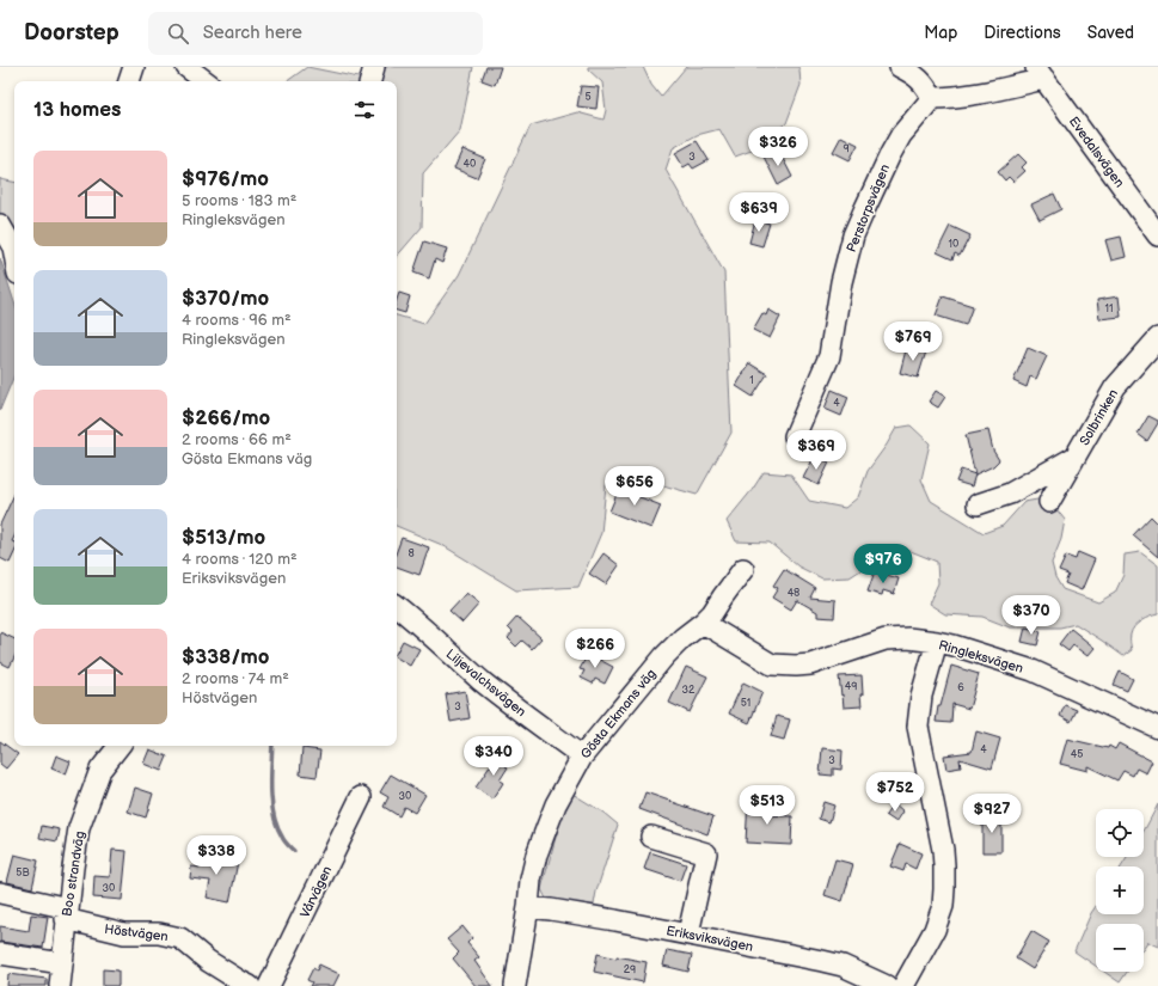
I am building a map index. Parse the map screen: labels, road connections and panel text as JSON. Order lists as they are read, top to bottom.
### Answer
{
  "streets": {
    "street": [
      "Evedalsvägen",
      "Perstorpsvägen",
      "Solbrinken",
      "Ringleksvägen",
      "Liljevalchsvägen",
      "Gösta Ekmans väg",
      "Boo strandväg",
      "Vårvägen",
      "Höstvägen",
      "Eriksviksvägen"
    ]
  },
  "crossings": [
    ["Ringleksvägen", "Gösta Ekmans väg"],
    ["Liljevalchsvägen", "Gösta Ekmans väg"],
    ["Gösta Ekmans väg", "Eriksviksvägen"],
    ["Boo strandväg", "Höstvägen"]
  ],
  "house_numbers": [
    "5",
    "9",
    "3",
    "40",
    "10",
    "11",
    "1",
    "4",
    "8",
    "48",
    "49",
    "6",
    "32",
    "51",
    "3",
    "4",
    "45",
    "3",
    "30",
    "5B",
    "30",
    "29"
  ],
  "page": {
    "header": "Doorstep",
    "search": "Search here",
    "nav": ["Map", "Directions", "Saved"],
    "heading": "13 homes",
    "price": [
      "$326",
      "$639",
      "$769",
      "$369",
      "$656",
      "$976",
      "$370",
      "$266",
      "$340",
      "$752",
      "$513",
      "$927",
      "$338"
    ],
    "list": [
      {
        "name": "$976/mo",
        "note": "5 rooms · 183 m² · Ringleksvägen"
      },
      {
        "name": "$370/mo",
        "note": "4 rooms · 96 m² · Ringleksvägen"
      },
      {
        "name": "$266/mo",
        "note": "2 rooms · 66 m² · Gösta Ekmans väg"
      },
      {
        "name": "$513/mo",
        "note": "4 rooms · 120 m² · Eriksviksvägen"
      },
      {
        "name": "$338/mo",
        "note": "2 rooms · 74 m² · Höstvägen"
      }
    ],
    "map_buttons": ["+", "−"]
  }
}
